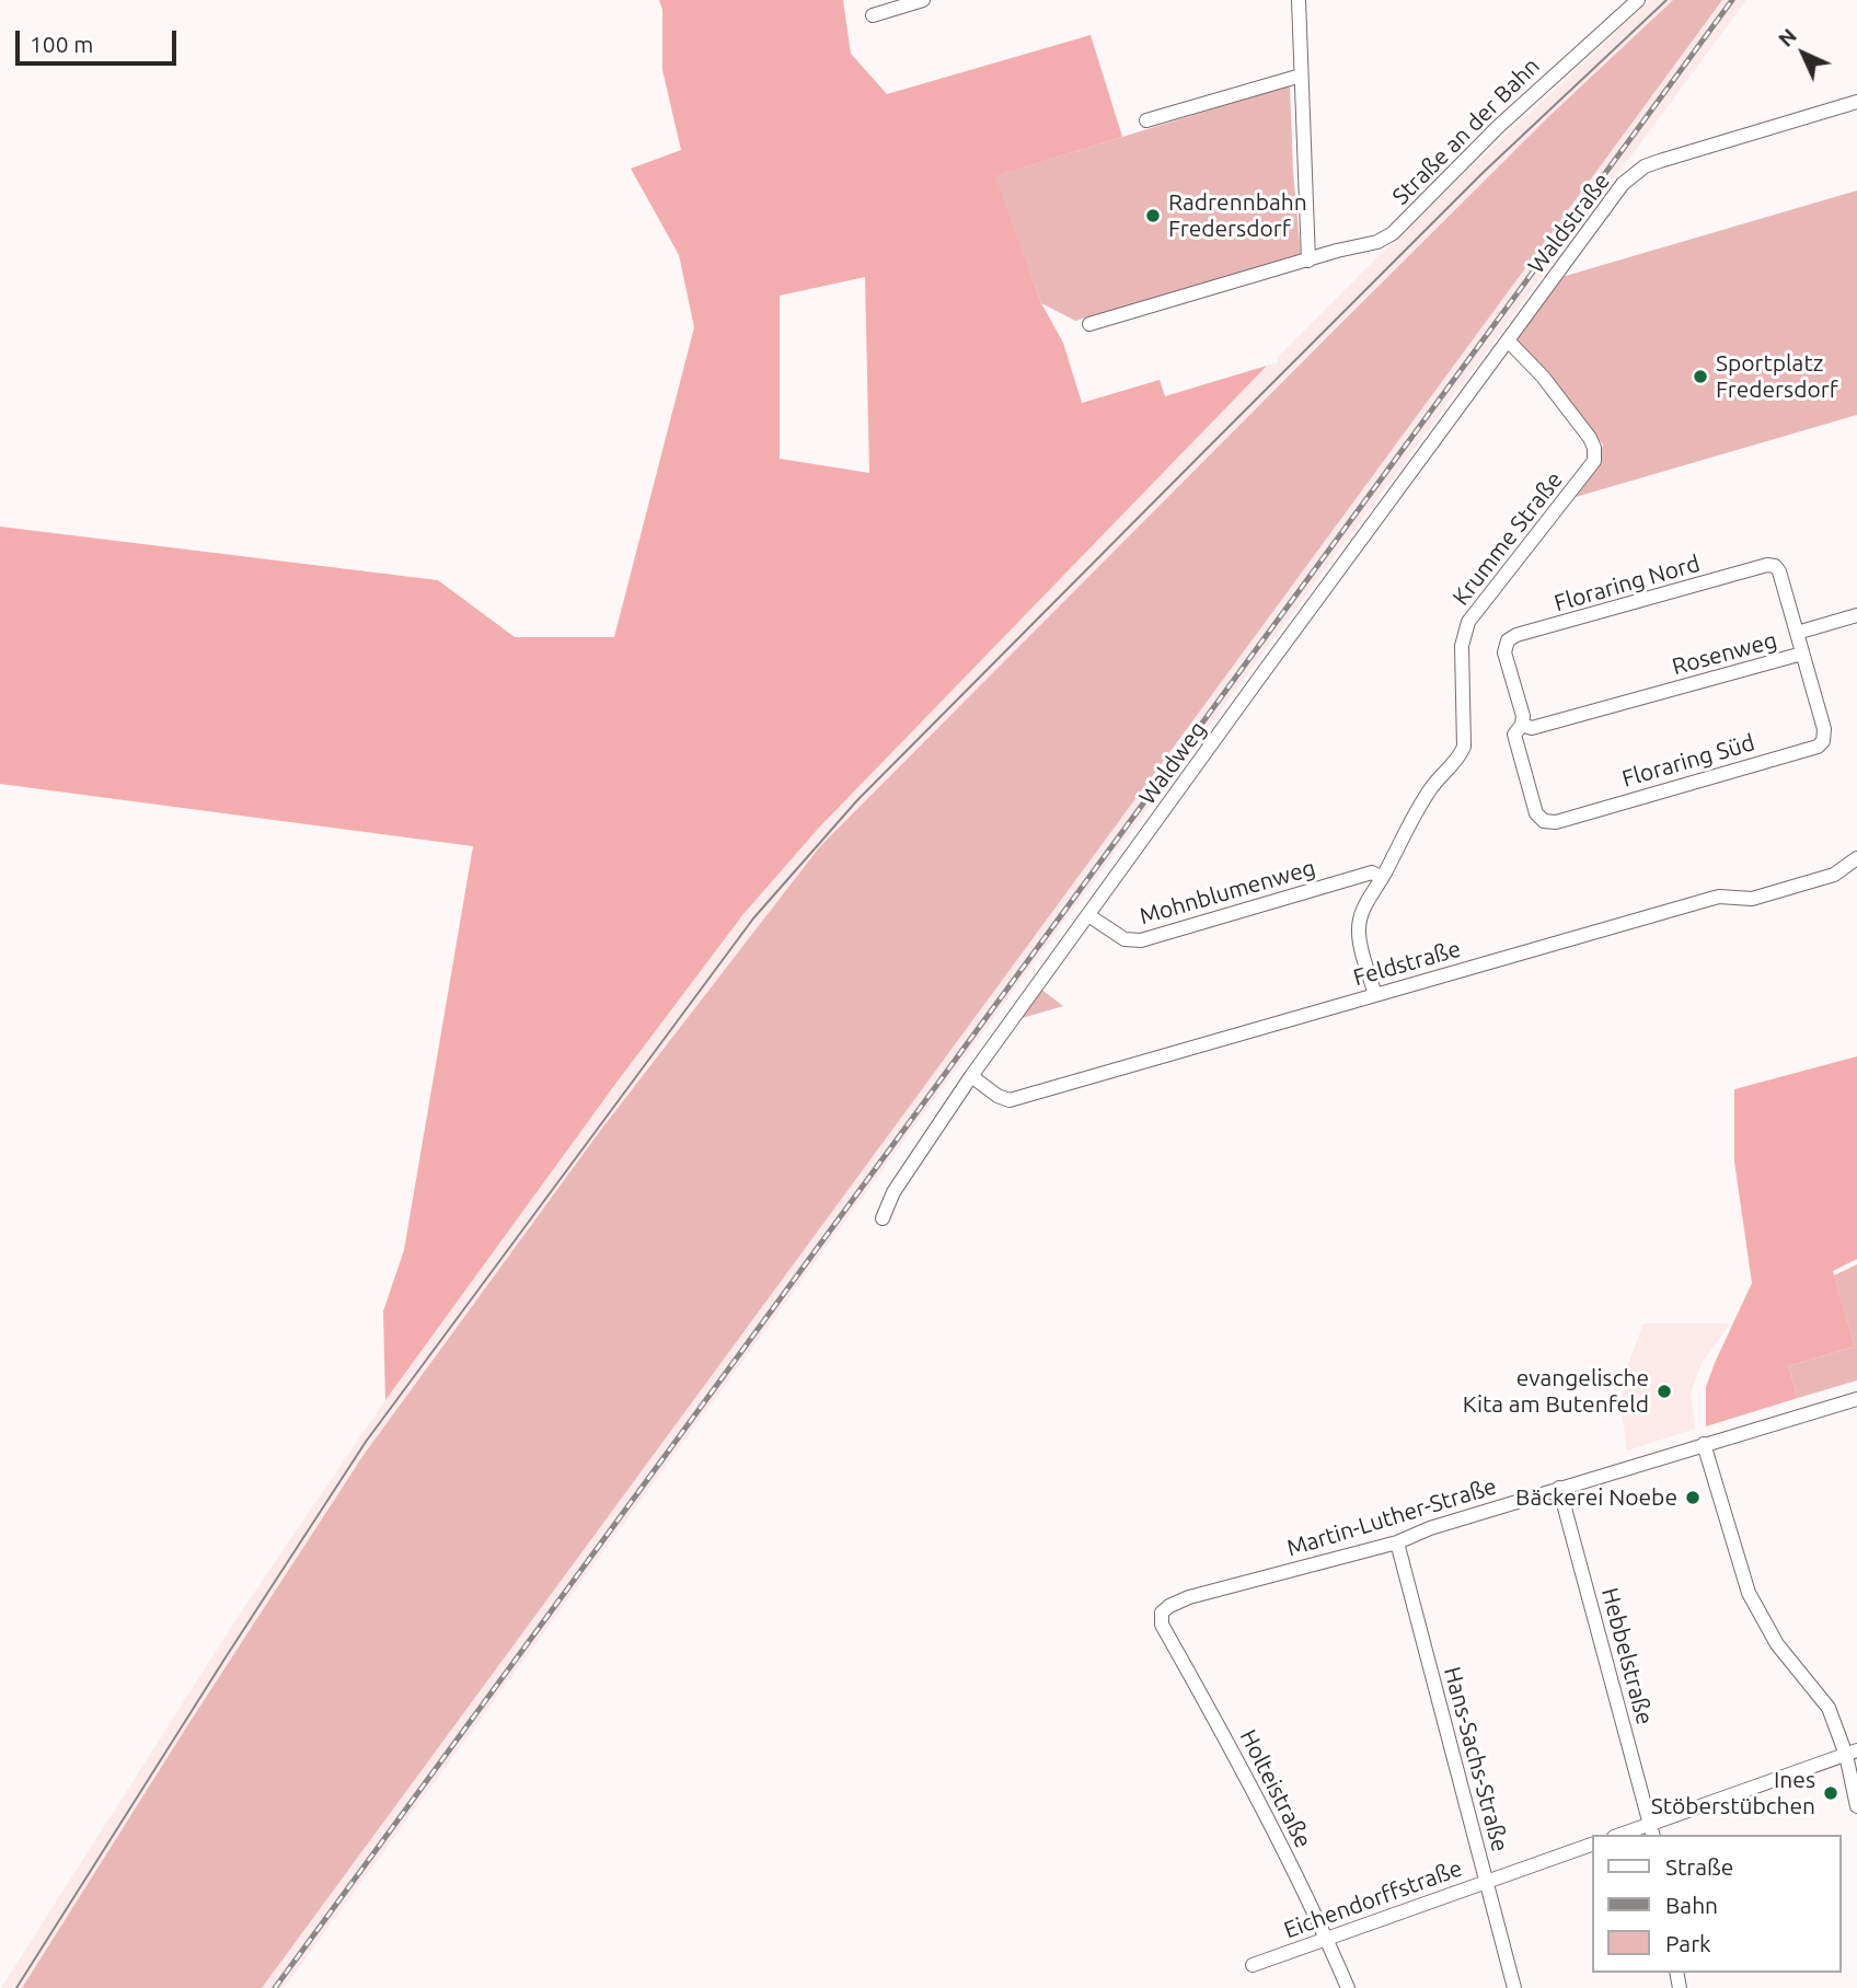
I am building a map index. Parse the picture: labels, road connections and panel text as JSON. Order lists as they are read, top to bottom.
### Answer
{
  "streets": {
    "street": [
      "Straße an der Bahn",
      "Waldstraße",
      "Krumme Straße",
      "Floraring Nord",
      "Rosenweg",
      "Floraring Süd",
      "Waldweg",
      "Mohnblumenweg",
      "Feldstraße",
      "Martin-Luther-Straße",
      "Hebbelstraße",
      "Hans-Sachs-Straße",
      "Holteistraße",
      "Eichendorffstraße"
    ]
  },
  "crossings": [
    ["Waldstraße", "Krumme Straße"],
    ["Waldstraße", "Waldweg"],
    ["Krumme Straße", "Waldweg"],
    ["Krumme Straße", "Mohnblumenweg"],
    ["Krumme Straße", "Feldstraße"],
    ["Floraring Nord", "Rosenweg"],
    ["Floraring Nord", "Floraring Süd"],
    ["Rosenweg", "Floraring Süd"],
    ["Waldweg", "Mohnblumenweg"],
    ["Waldweg", "Feldstraße"],
    ["Martin-Luther-Straße", "Hebbelstraße"],
    ["Martin-Luther-Straße", "Hans-Sachs-Straße"],
    ["Martin-Luther-Straße", "Holteistraße"],
    ["Hans-Sachs-Straße", "Eichendorffstraße"],
    ["Holteistraße", "Eichendorffstraße"]
  ],
  "places": [
    "Radrennbahn Fredersdorf",
    "Sportplatz Fredersdorf",
    "evangelische Kita am Butenfeld",
    "Bäckerei Noebe",
    "Ines Stöberstübchen"
  ],
  "legend": ["Straße", "Bahn", "Park"],
  "scale_bar": "100 m",
  "north": "top left"
}
